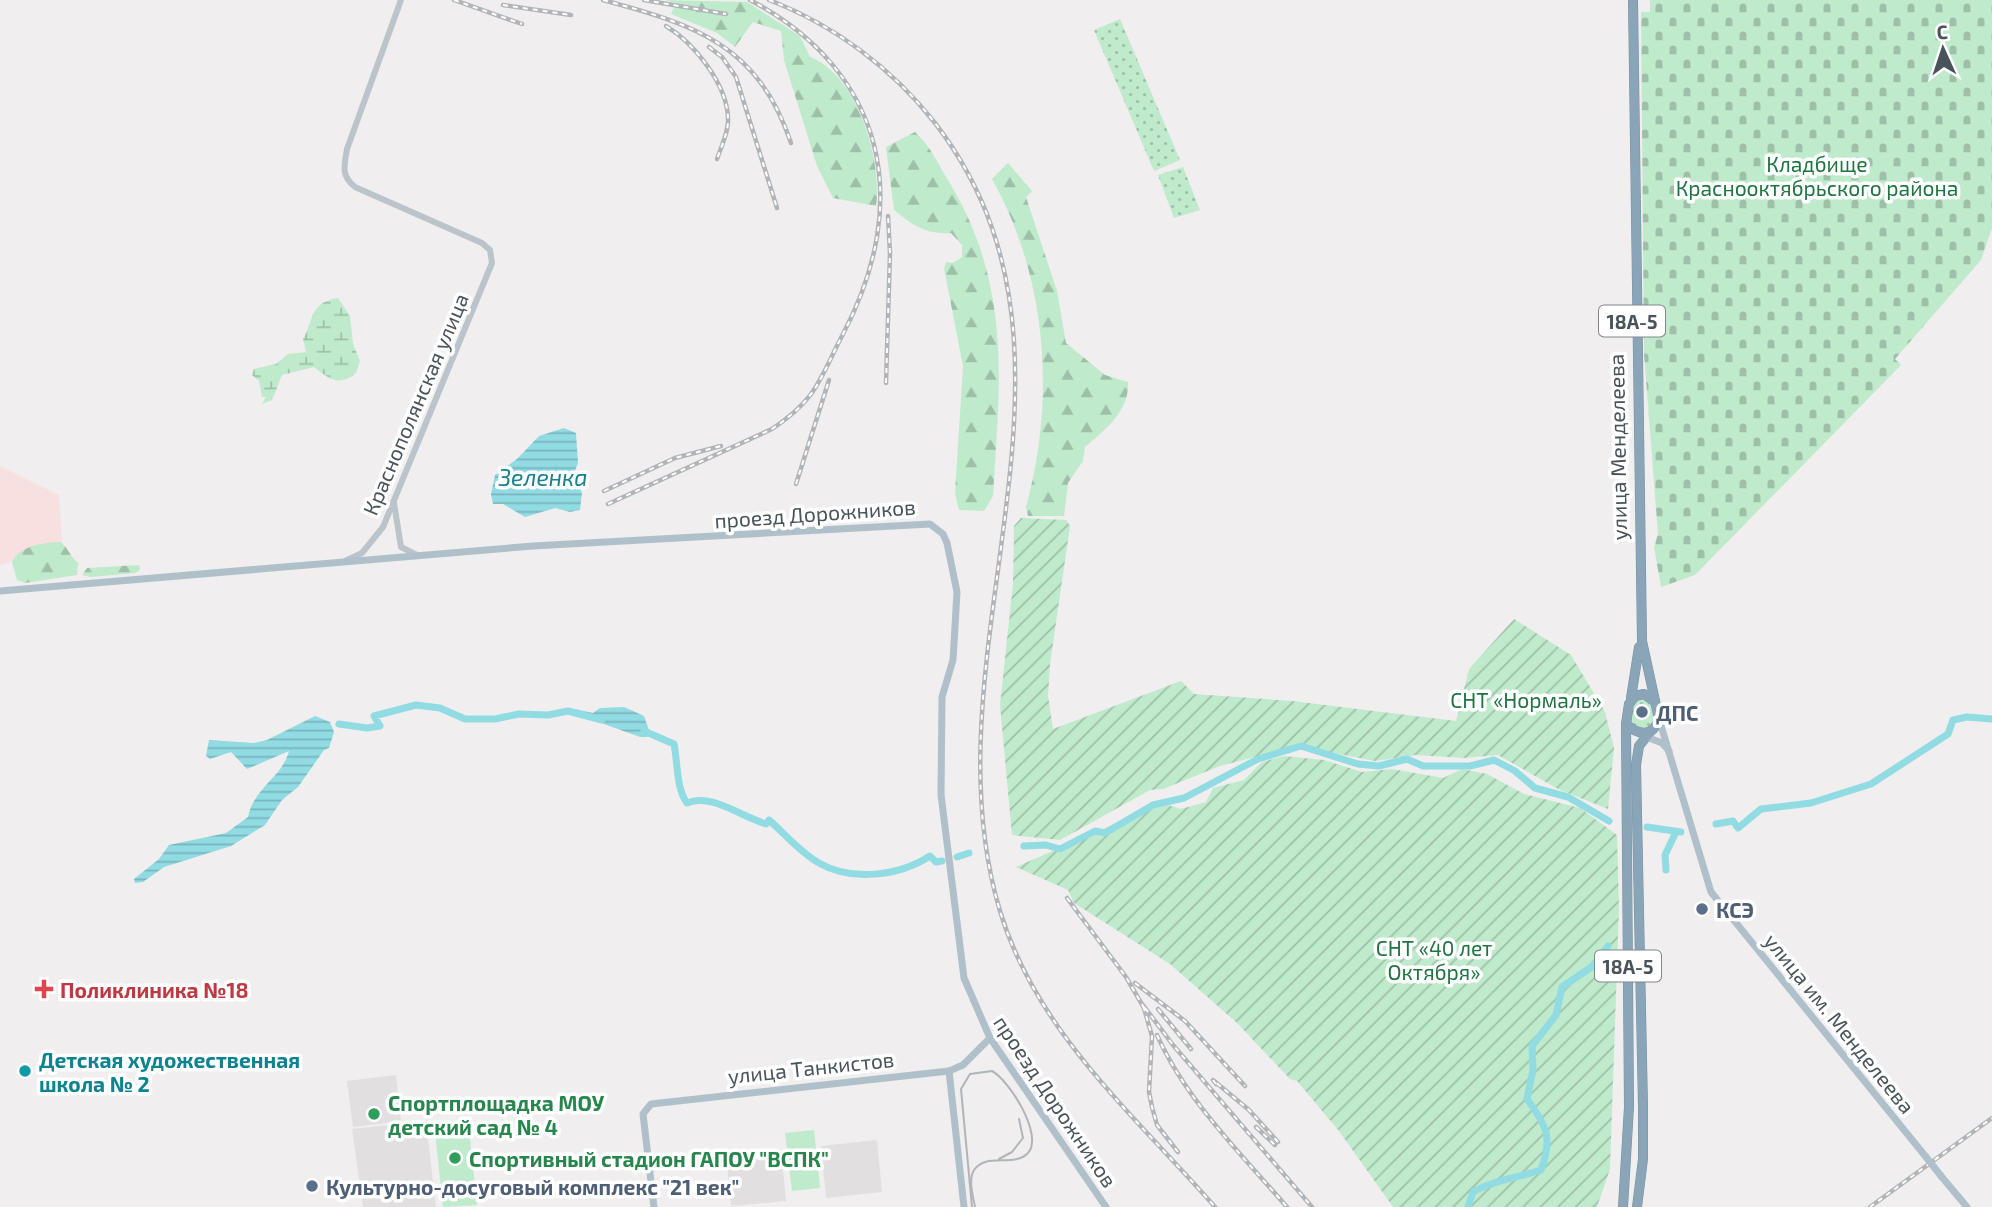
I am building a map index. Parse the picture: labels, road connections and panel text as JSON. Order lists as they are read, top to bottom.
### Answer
{
  "streets": {
    "highway": ["18А-5", "улица Менделеева"],
    "main road": [
      "Краснополянская улица",
      "проезд Дорожников",
      "улица им. Менделеева",
      "улица Танкистов"
    ]
  },
  "crossings": [
    ["18А-5", "улица Менделеева"],
    ["Краснополянская улица", "проезд Дорожников"],
    ["проезд Дорожников", "улица Танкистов"]
  ],
  "water": ["Зеленка"],
  "parks": ["Кладбище Краснооктябрьского района", "СНТ «Нормаль»", "СНТ «40 лет Октября»"],
  "places": {
    "other": [
      "ДПС",
      "КСЭ",
      "Детская художественная школа № 2",
      "Спортплощадка МОУ детский сад № 4",
      "Спортивный стадион ГАПОУ \"ВСПК\"",
      "Культурно-досуговый комплекс \"21 век\""
    ],
    "health": ["Поликлиника №18"]
  },
  "north": "top"
}
